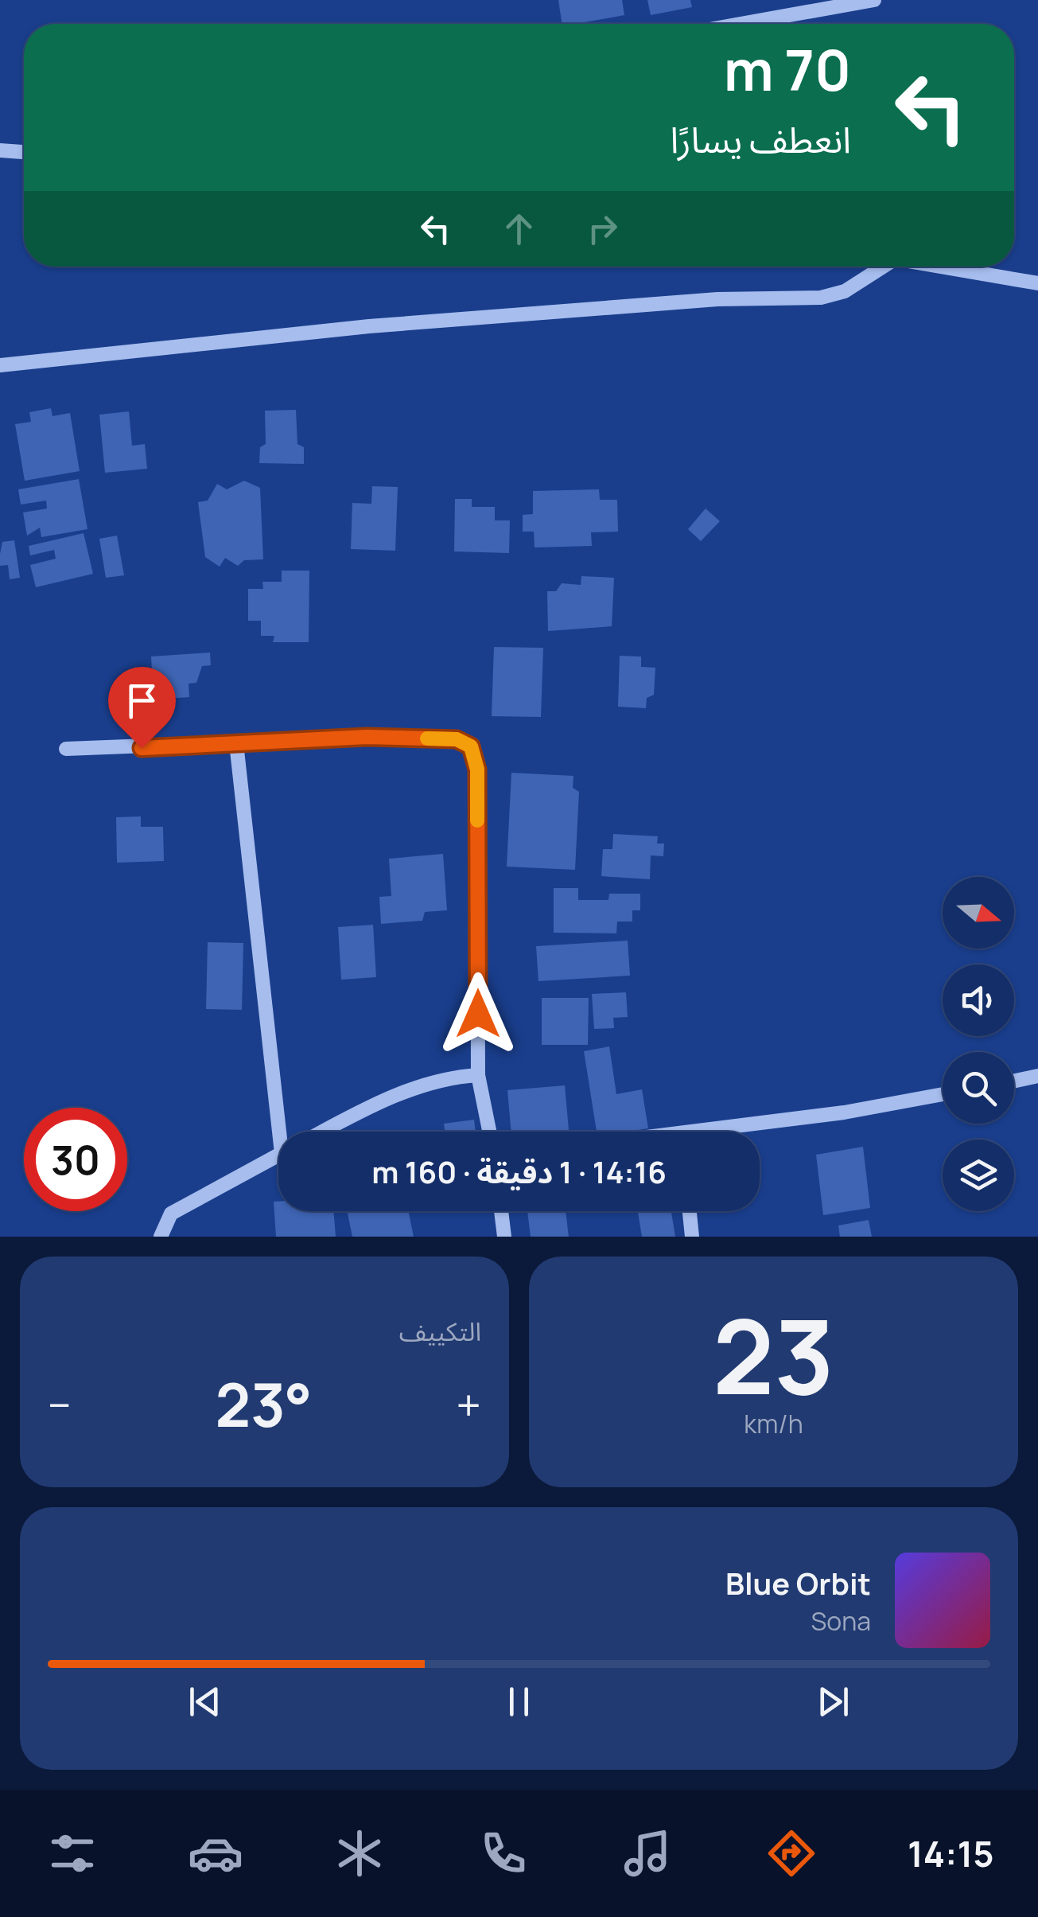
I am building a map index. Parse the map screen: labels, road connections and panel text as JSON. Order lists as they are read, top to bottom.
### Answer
{
  "north": "right",
  "page": {
    "turn": ["70 m", "انعطف يسارًا"],
    "limit": "30",
    "trip": "14:16 · 1 دقيقة · 160 m",
    "tile": [
      ["23", "km/h"],
      "التكييف"
    ],
    "heat": ["−", "23°", "+"],
    "song": ["Blue Orbit", "Sona"],
    "tabs": "14:15"
  }
}
